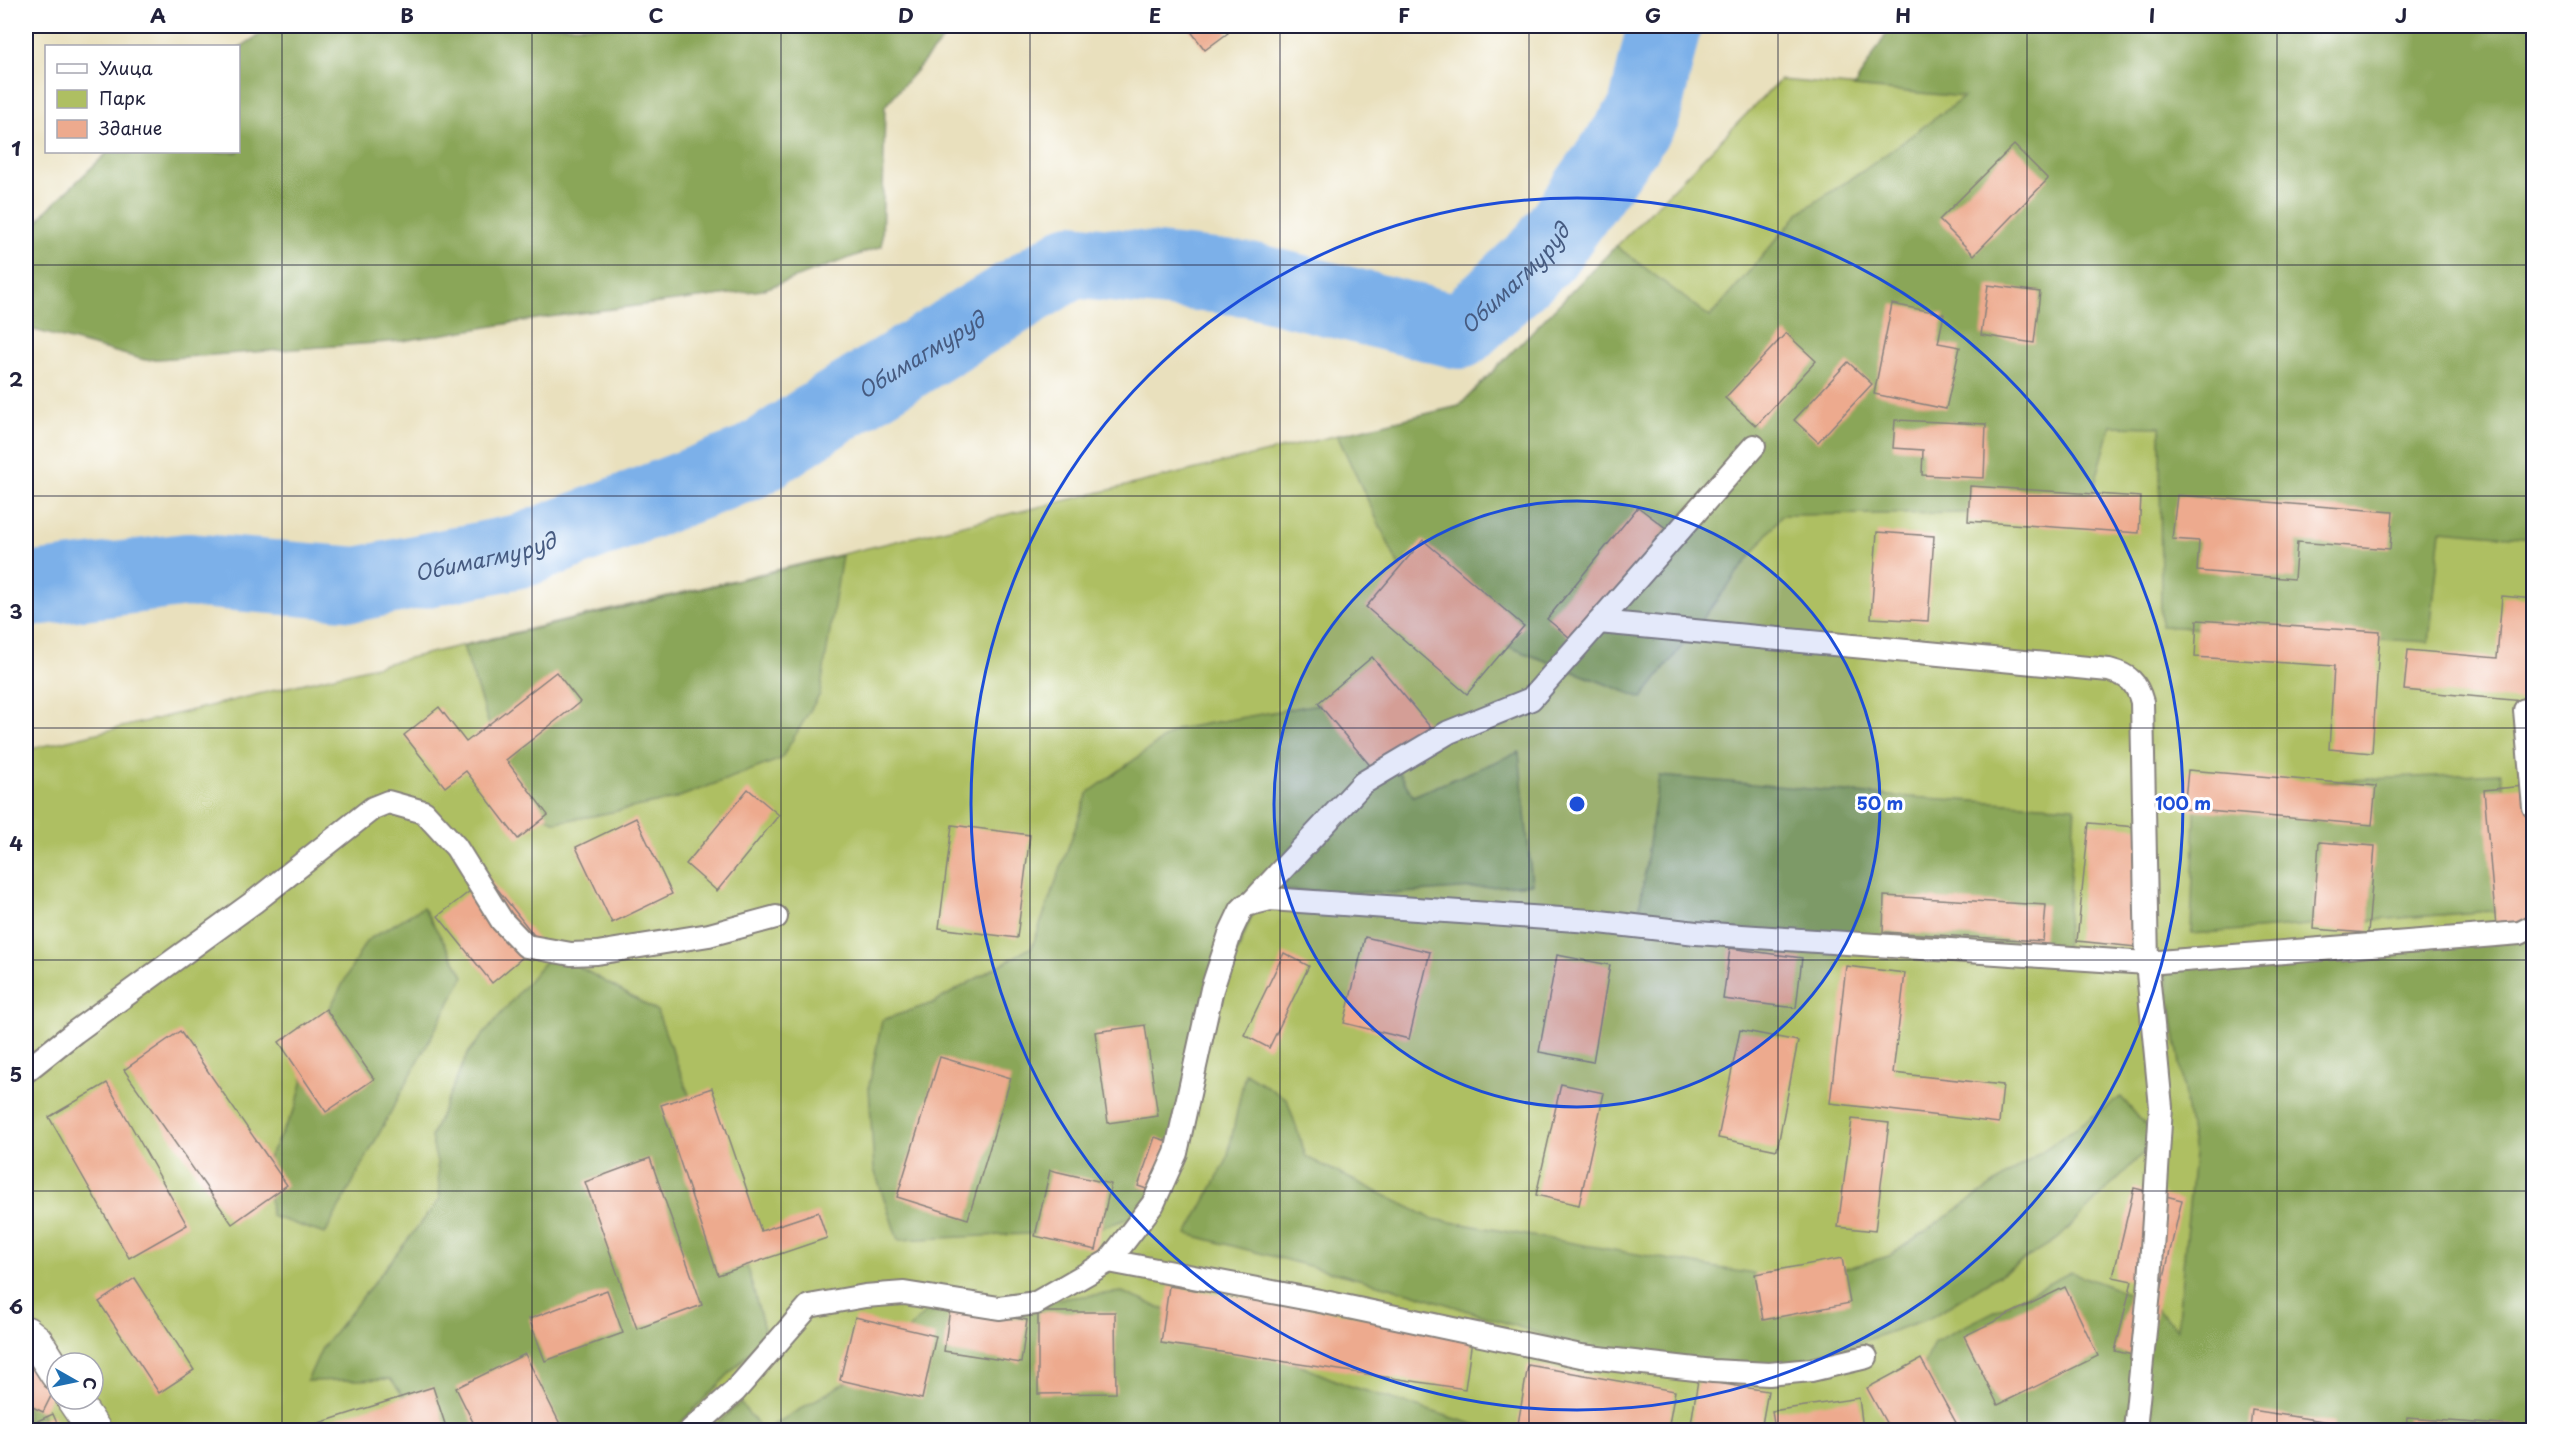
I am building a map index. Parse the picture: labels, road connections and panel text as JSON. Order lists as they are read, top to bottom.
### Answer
{
  "water": ["Обимагмуруд"],
  "legend": ["Улица", "Парк", "Здание"],
  "north": "right",
  "grid": {
    "columns": [
      "A",
      "B",
      "C",
      "D",
      "E",
      "F",
      "G",
      "H",
      "I",
      "J"
    ],
    "rows": [
      "1",
      "2",
      "3",
      "4",
      "5",
      "6"
    ]
  },
  "rings": ["50 m", "100 m"]
}
